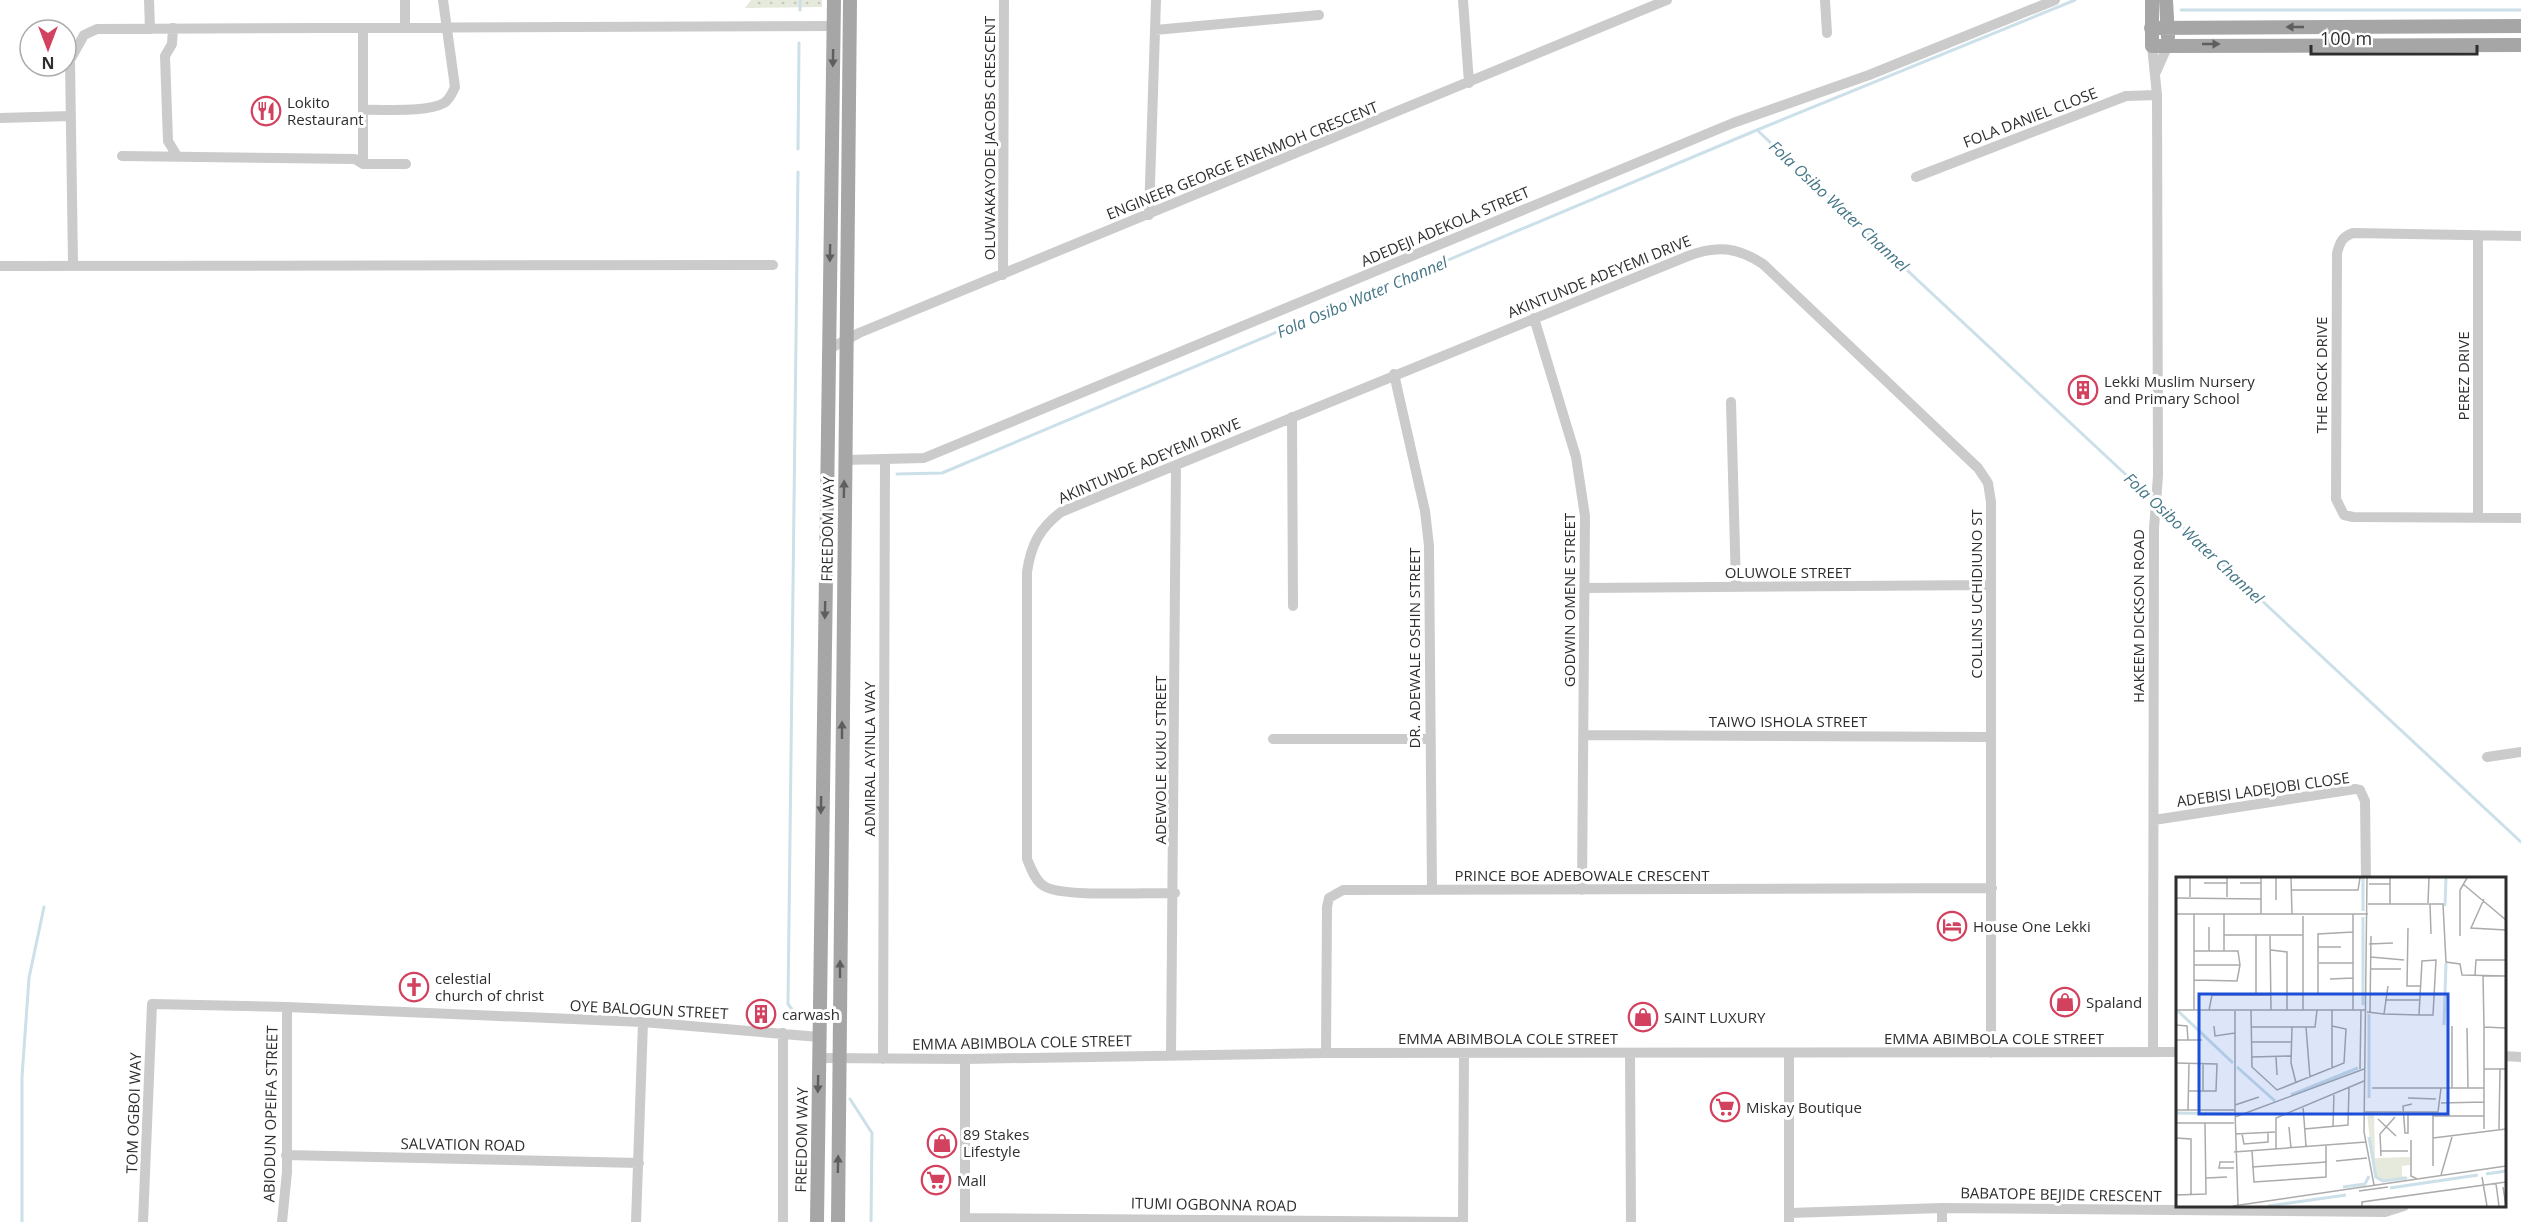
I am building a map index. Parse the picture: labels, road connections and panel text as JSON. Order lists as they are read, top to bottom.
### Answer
{
  "streets": {
    "main road": ["FREEDOM WAY", "HAKEEM DICKSON ROAD"],
    "street": [
      "FOLA DANIEL CLOSE",
      "OLUWAKAYODE JACOBS CRESCENT",
      "ENGINEER GEORGE ENENMOH CRESCENT",
      "ADEDEJI ADEKOLA STREET",
      "AKINTUNDE ADEYEMI DRIVE",
      "THE ROCK DRIVE",
      "PEREZ DRIVE",
      "OLUWOLE STREET",
      "COLLINS UCHIDIUNO ST",
      "GODWIN OMENE STREET",
      "DR. ADEWALE OSHIN STREET",
      "TAIWO ISHOLA STREET",
      "ADMIRAL AYINLA WAY",
      "ADEWOLE KUKU STREET",
      "ADEBISI LADEJOBI CLOSE",
      "PRINCE BOE ADEBOWALE CRESCENT",
      "OYE BALOGUN STREET",
      "EMMA ABIMBOLA COLE STREET",
      "TOM OGBOI WAY",
      "ABIODUN OPEIFA STREET",
      "SALVATION ROAD",
      "BABATOPE BEJIDE CRESCENT",
      "ITUMI OGBONNA ROAD"
    ]
  },
  "crossings": [
    ["FOLA DANIEL CLOSE", "HAKEEM DICKSON ROAD"],
    ["OLUWAKAYODE JACOBS CRESCENT", "ENGINEER GEORGE ENENMOH CRESCENT"],
    ["ENGINEER GEORGE ENENMOH CRESCENT", "FREEDOM WAY"],
    ["ADEDEJI ADEKOLA STREET", "FREEDOM WAY"],
    ["ADEDEJI ADEKOLA STREET", "ADMIRAL AYINLA WAY"],
    ["AKINTUNDE ADEYEMI DRIVE", "COLLINS UCHIDIUNO ST"],
    ["AKINTUNDE ADEYEMI DRIVE", "GODWIN OMENE STREET"],
    ["AKINTUNDE ADEYEMI DRIVE", "DR. ADEWALE OSHIN STREET"],
    ["AKINTUNDE ADEYEMI DRIVE", "ADEWOLE KUKU STREET"],
    ["THE ROCK DRIVE", "PEREZ DRIVE"],
    ["FREEDOM WAY", "OYE BALOGUN STREET"],
    ["FREEDOM WAY", "EMMA ABIMBOLA COLE STREET"],
    ["OLUWOLE STREET", "COLLINS UCHIDIUNO ST"],
    ["OLUWOLE STREET", "GODWIN OMENE STREET"],
    ["COLLINS UCHIDIUNO ST", "TAIWO ISHOLA STREET"],
    ["COLLINS UCHIDIUNO ST", "PRINCE BOE ADEBOWALE CRESCENT"],
    ["COLLINS UCHIDIUNO ST", "EMMA ABIMBOLA COLE STREET"],
    ["GODWIN OMENE STREET", "TAIWO ISHOLA STREET"],
    ["GODWIN OMENE STREET", "PRINCE BOE ADEBOWALE CRESCENT"],
    ["HAKEEM DICKSON ROAD", "ADEBISI LADEJOBI CLOSE"],
    ["HAKEEM DICKSON ROAD", "EMMA ABIMBOLA COLE STREET"],
    ["DR. ADEWALE OSHIN STREET", "PRINCE BOE ADEBOWALE CRESCENT"],
    ["ADMIRAL AYINLA WAY", "EMMA ABIMBOLA COLE STREET"],
    ["ADEWOLE KUKU STREET", "EMMA ABIMBOLA COLE STREET"],
    ["PRINCE BOE ADEBOWALE CRESCENT", "EMMA ABIMBOLA COLE STREET"],
    ["OYE BALOGUN STREET", "TOM OGBOI WAY"],
    ["OYE BALOGUN STREET", "ABIODUN OPEIFA STREET"],
    ["ABIODUN OPEIFA STREET", "SALVATION ROAD"]
  ],
  "water": ["Fola Osibo Water Channel"],
  "places": {
    "restaurant": ["Lokito Restaurant"],
    "building": ["Lekki Muslim Nursery and Primary School", "carwash"],
    "hotel": ["House One Lekki"],
    "church": ["celestial church of christ"],
    "shop": ["Spaland", "SAINT LUXURY", "89 Stakes Lifestyle"],
    "supermarket": ["Miskay Boutique", "Mall"]
  },
  "scale_bar": "100 m",
  "north": "bottom"
}
